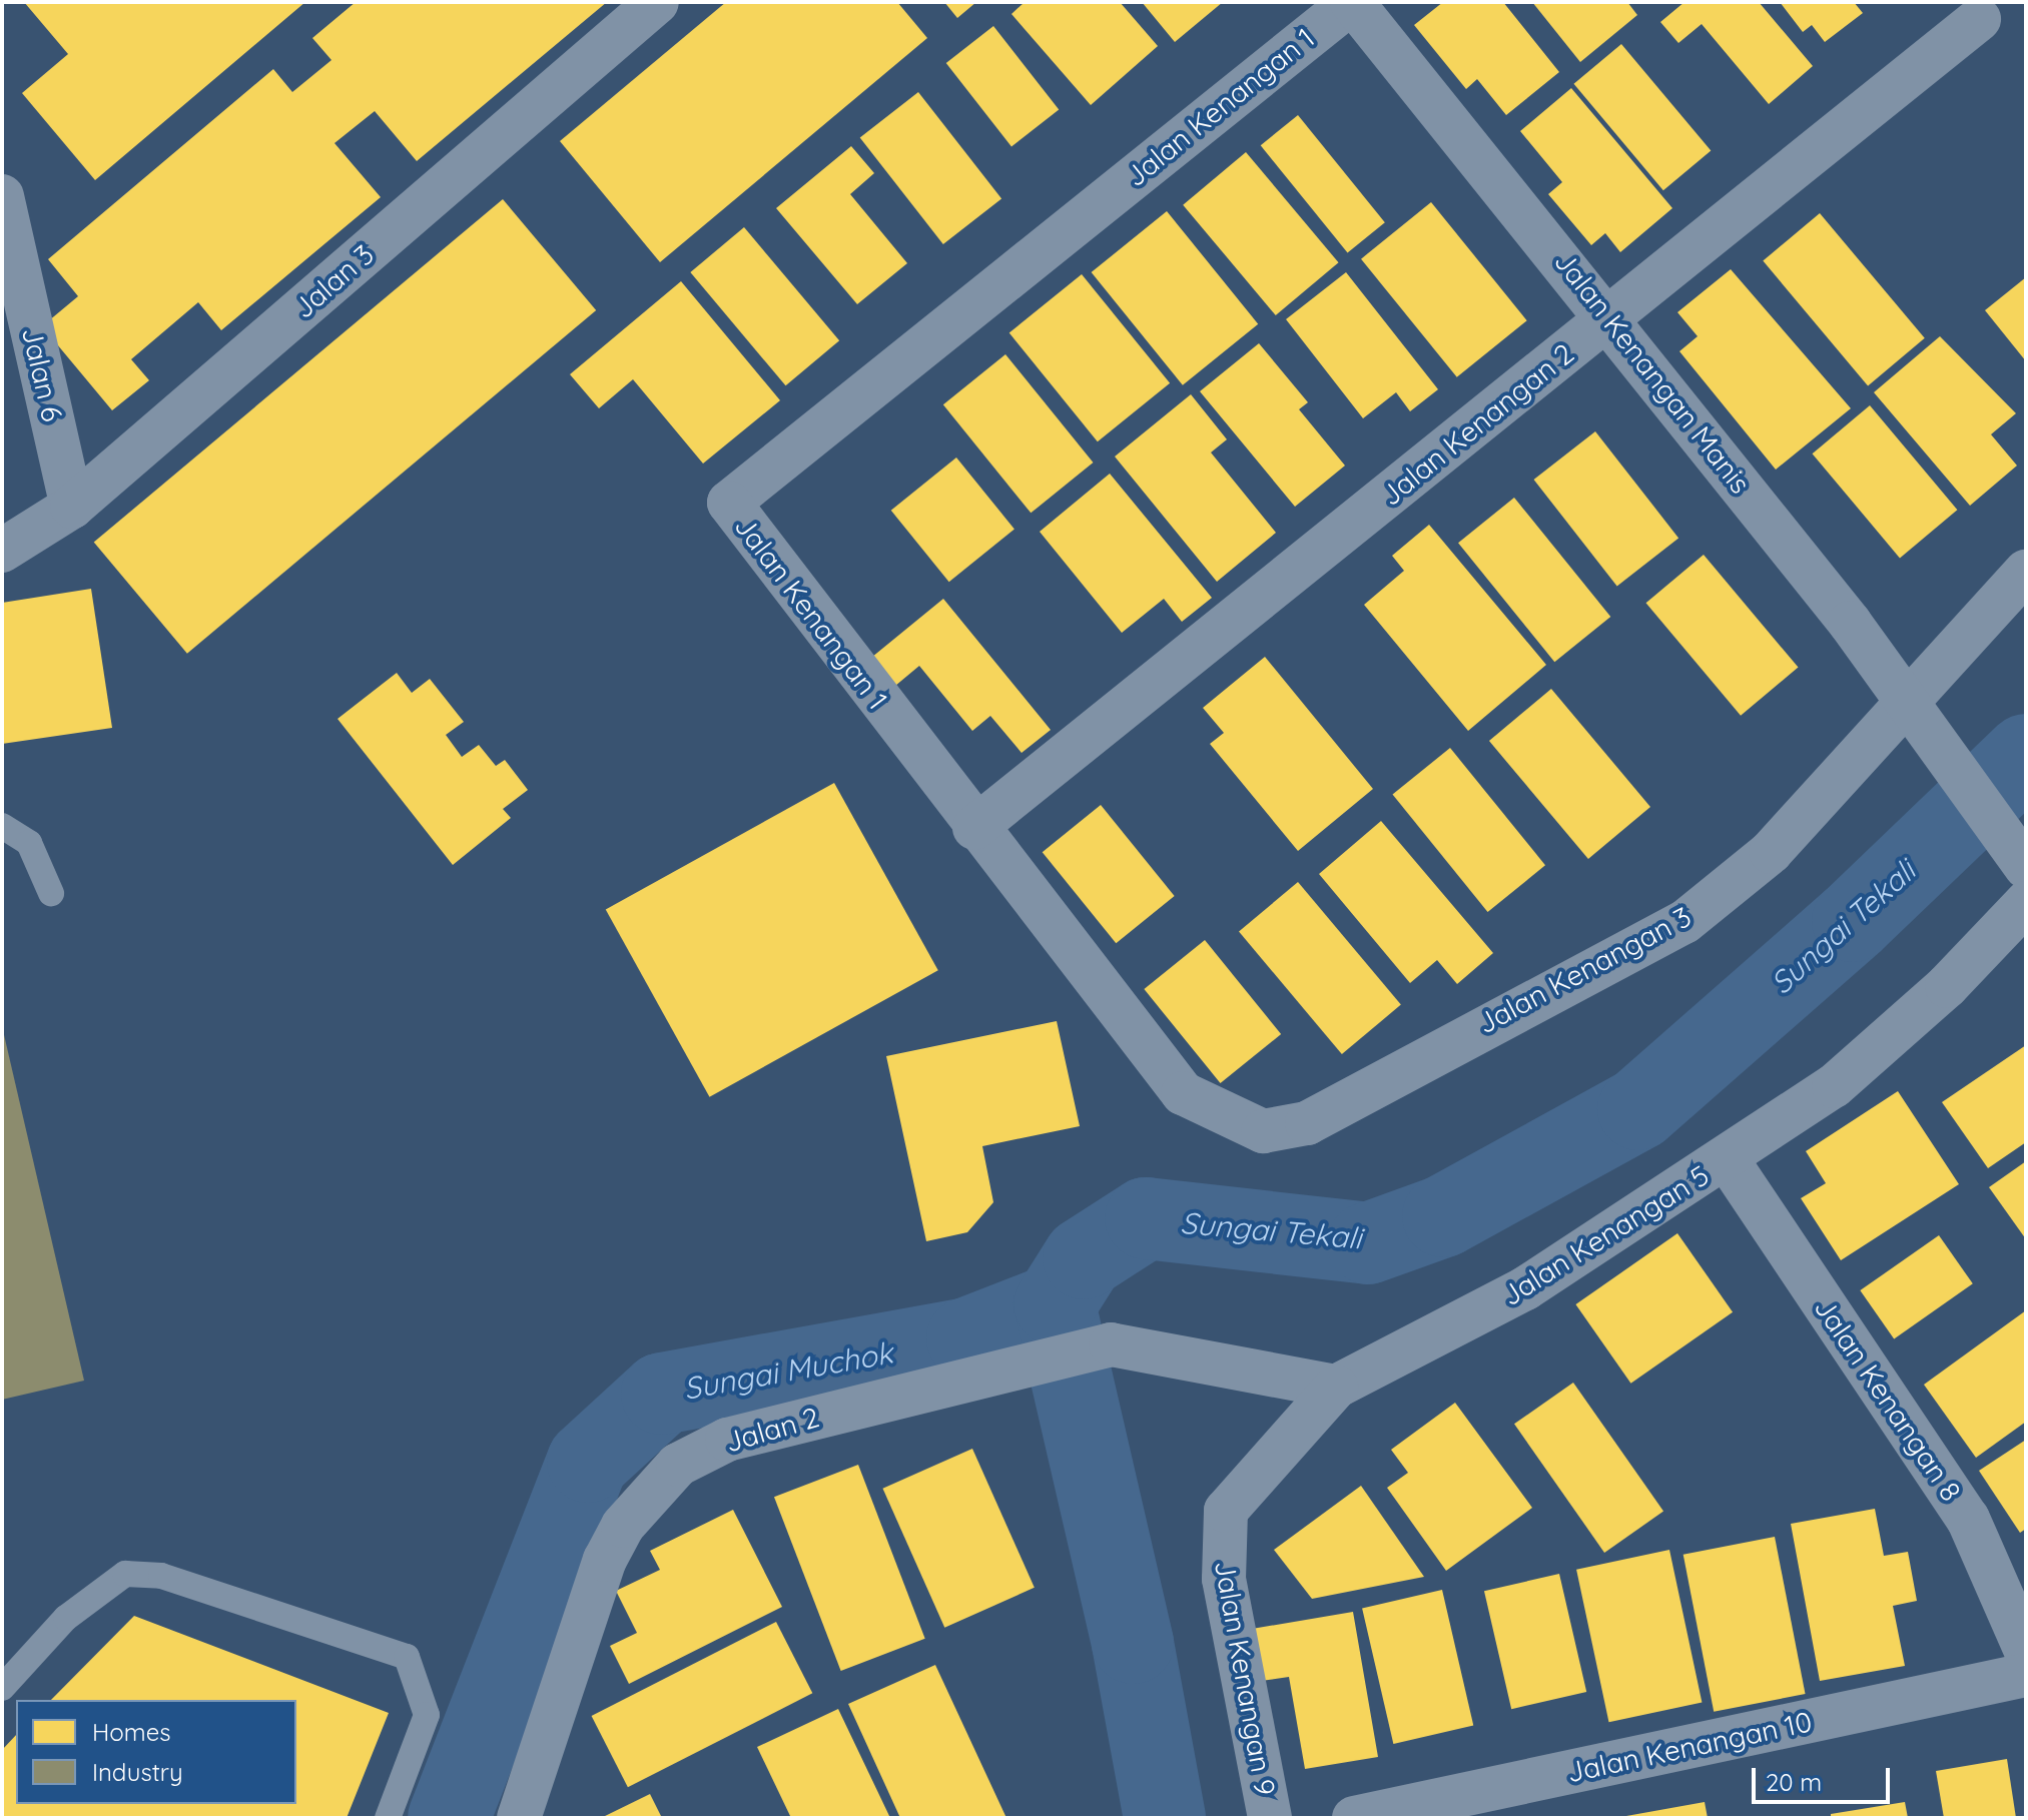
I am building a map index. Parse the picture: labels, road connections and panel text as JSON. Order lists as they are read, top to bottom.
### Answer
{
  "streets": {
    "street": [
      "Jalan Kenangan 1",
      "Jalan 3",
      "Jalan Kenangan Manis",
      "Jalan 6",
      "Jalan Kenangan 2",
      "Jalan Kenangan 3",
      "Jalan Kenangan 5",
      "Jalan Kenangan 8",
      "Jalan 2",
      "Jalan Kenangan 9",
      "Jalan Kenangan 10"
    ]
  },
  "crossings": [
    ["Jalan Kenangan 1", "Jalan Kenangan Manis"],
    ["Jalan Kenangan 1", "Jalan Kenangan 2"],
    ["Jalan Kenangan 1", "Jalan Kenangan 3"],
    ["Jalan 3", "Jalan 6"],
    ["Jalan Kenangan Manis", "Jalan Kenangan 2"],
    ["Jalan Kenangan Manis", "Jalan Kenangan 3"],
    ["Jalan Kenangan 5", "Jalan Kenangan 8"],
    ["Jalan Kenangan 5", "Jalan 2"],
    ["Jalan Kenangan 5", "Jalan Kenangan 9"],
    ["Jalan 2", "Jalan Kenangan 9"]
  ],
  "water": ["Sungai Tekali", "Sungai Muchok"],
  "legend": ["Homes", "Industry"],
  "scale_bar": "20 m"
}
